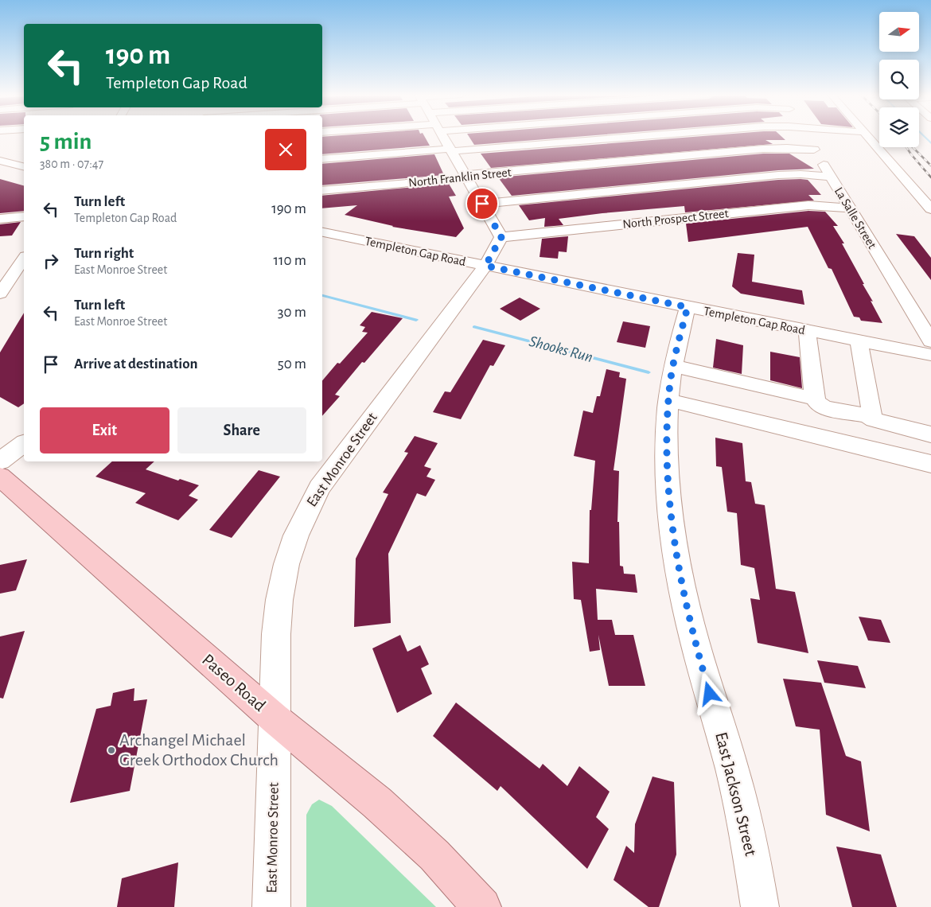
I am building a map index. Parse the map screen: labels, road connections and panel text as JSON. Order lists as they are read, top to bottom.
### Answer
{
  "streets": {
    "main road": ["Paseo Road"],
    "street": [
      "North Franklin Street",
      "La Salle Street",
      "North Prospect Street",
      "Templeton Gap Road",
      "East Monroe Street",
      "East Jackson Street"
    ]
  },
  "crossings": [
    ["North Franklin Street", "La Salle Street"],
    ["La Salle Street", "North Prospect Street"],
    ["North Prospect Street", "East Monroe Street"],
    ["Templeton Gap Road", "East Monroe Street"],
    ["Templeton Gap Road", "East Jackson Street"],
    ["East Monroe Street", "Paseo Road"]
  ],
  "water": ["Shooks Run"],
  "places": ["Archangel Michael Greek Orthodox Church"],
  "north": "right",
  "page": {
    "turn": ["190 m", "Templeton Gap Road"],
    "heading": ["5 min", "380 m · 07:47"],
    "list": [
      {
        "name": "Turn left",
        "note": "Templeton Gap Road",
        "value": "190 m"
      },
      {
        "name": "Turn right",
        "note": "East Monroe Street",
        "value": "110 m"
      },
      {
        "name": "Turn left",
        "note": "East Monroe Street",
        "value": "30 m"
      },
      {
        "name": "Arrive at destination",
        "value": "50 m"
      }
    ],
    "buttons": ["Exit", "Share"]
  }
}
